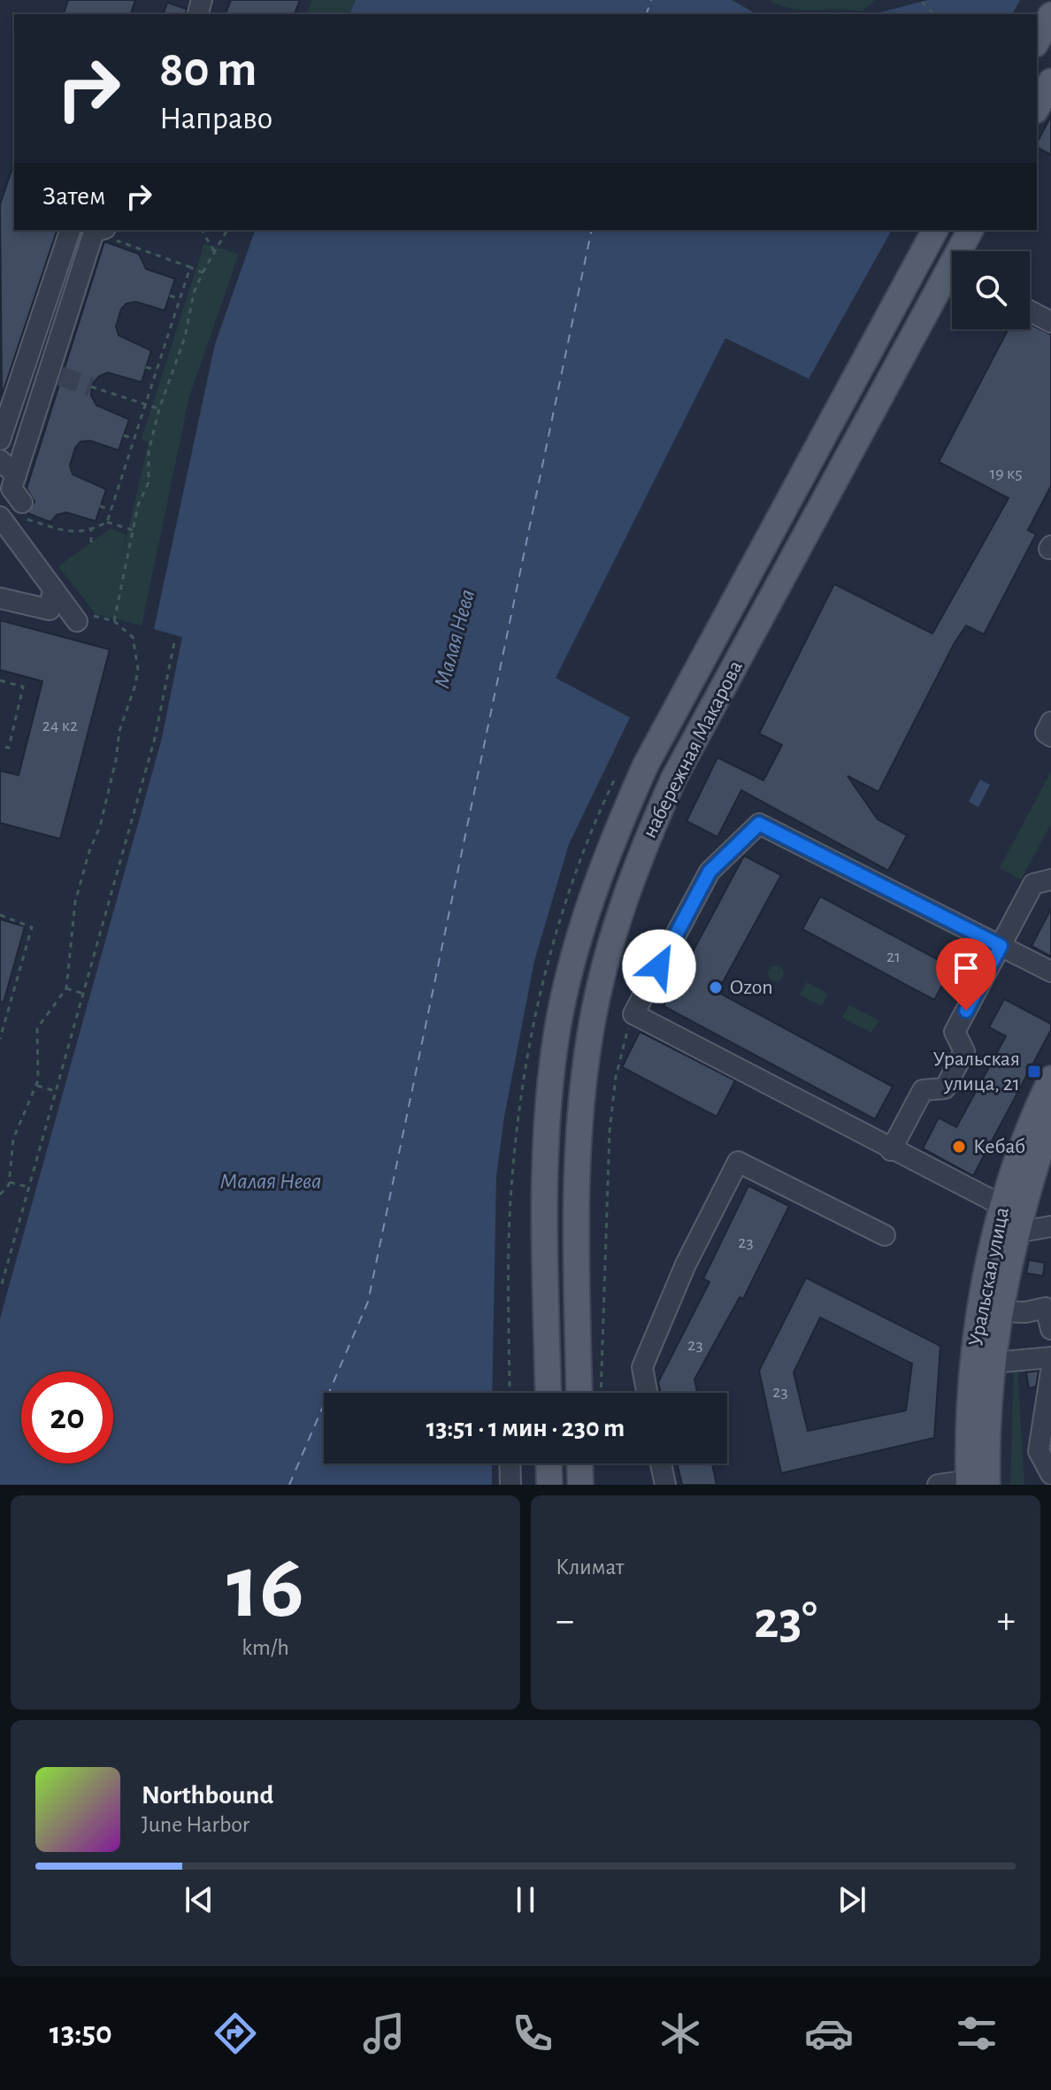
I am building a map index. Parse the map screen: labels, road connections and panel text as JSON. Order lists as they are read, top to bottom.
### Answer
{
  "streets": {
    "main road": ["набережная Макарова", "Уральская улица"]
  },
  "water": ["Малая Нева"],
  "places": {
    "other": ["Ozon", "Кебаб"],
    "transit": ["Уральская улица, 21"]
  },
  "house_numbers": [
    "19 к5",
    "24 к2",
    "21",
    "23",
    "23",
    "23"
  ],
  "page": {
    "turn": ["80 m", "Направо"],
    "then": "Затем",
    "limit": "20",
    "trip": "13:51 · 1 мин · 230 m",
    "tile": [
      ["16", "km/h"],
      "Климат"
    ],
    "heat": ["−", "23°", "+"],
    "song": ["Northbound", "June Harbor"],
    "tabs": "13:50"
  }
}
